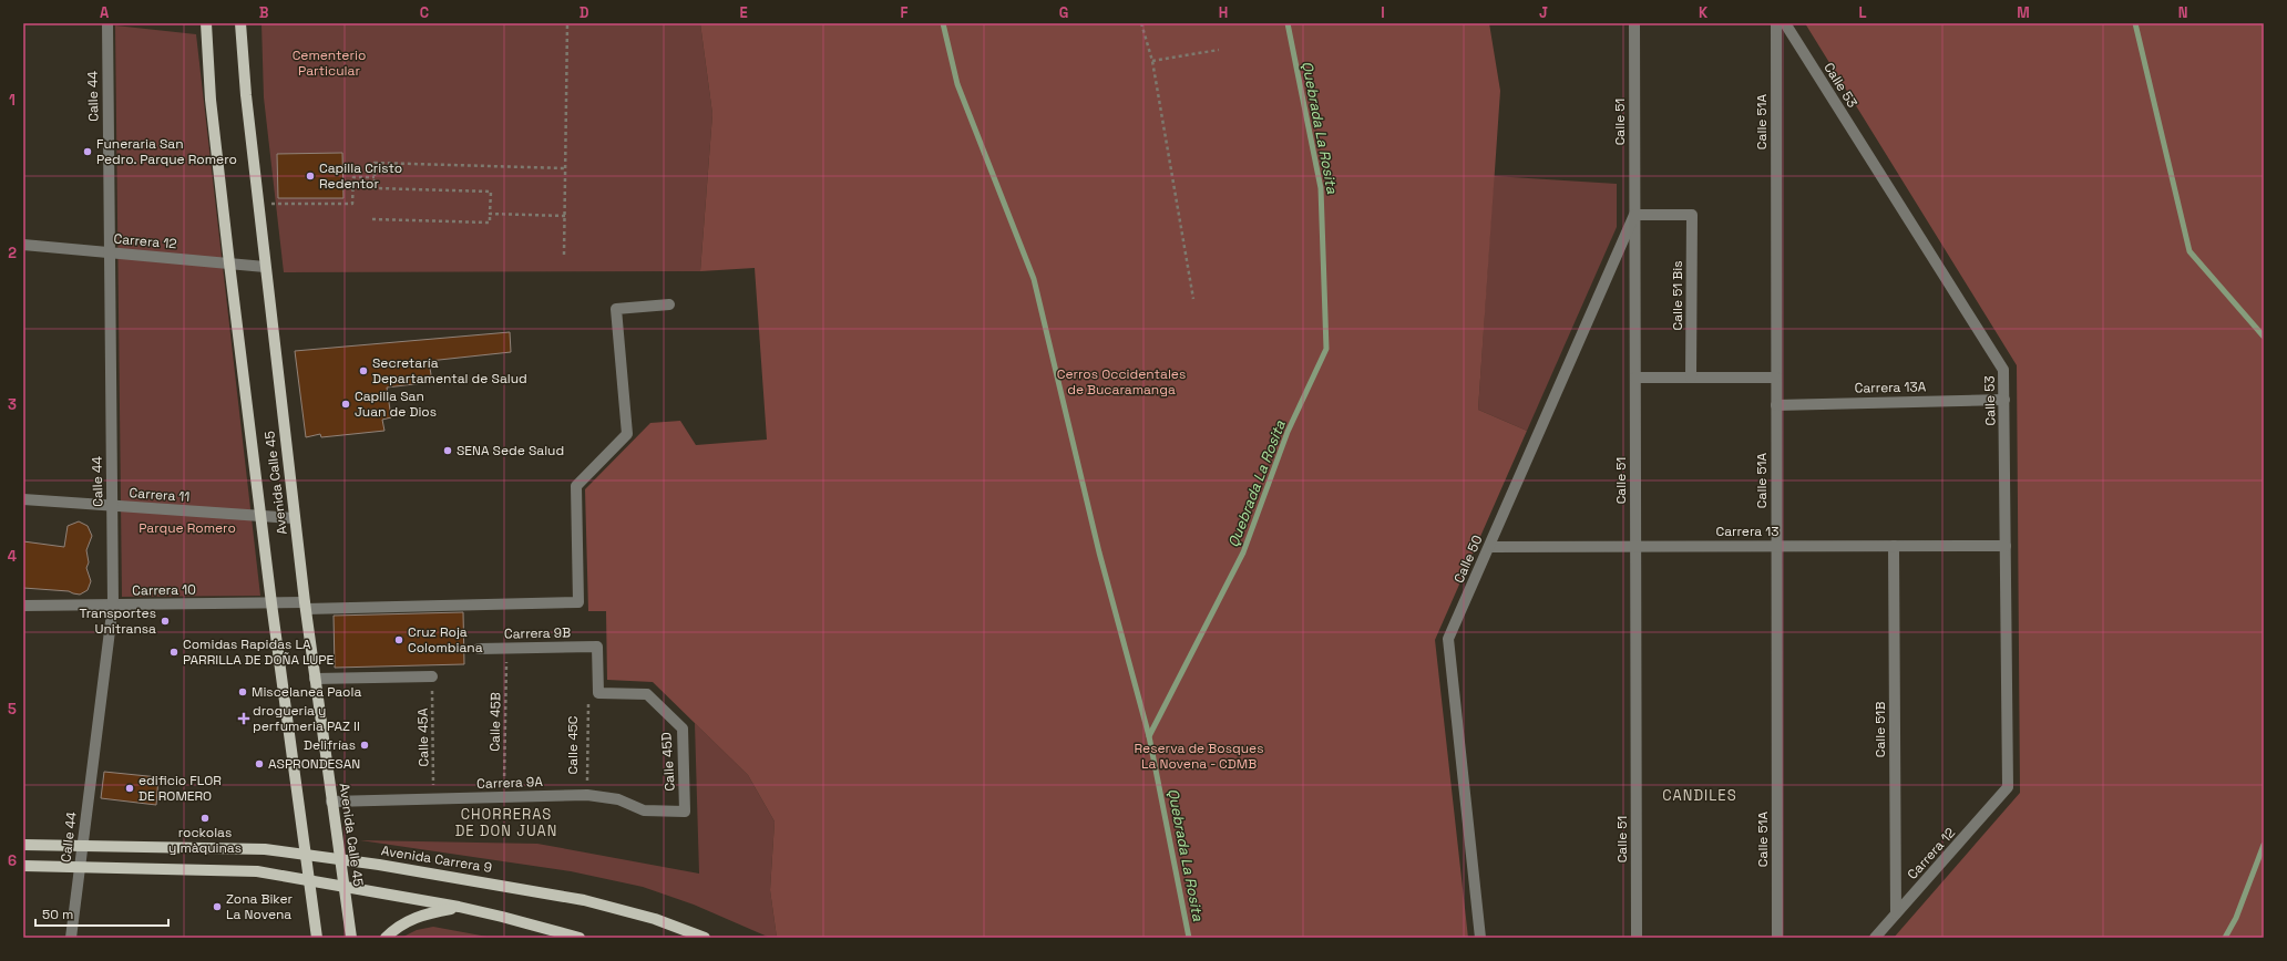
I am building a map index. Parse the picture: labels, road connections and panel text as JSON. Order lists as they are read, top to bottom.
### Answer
{
  "streets": {
    "main road": ["Avenida Calle 45", "Avenida Carrera 9"],
    "street": [
      "Calle 53",
      "Calle 44",
      "Calle 51",
      "Calle 51A",
      "Carrera 12",
      "Calle 51 Bis",
      "Carrera 13A",
      "Carrera 11",
      "Carrera 13",
      "Calle 50",
      "Carrera 10",
      "Carrera 9B",
      "Calle 51B",
      "Calle 45D",
      "Carrera 9A"
    ],
    "path": ["Calle 45B", "Calle 45A", "Calle 45C"]
  },
  "crossings": [
    ["Calle 53", "Carrera 12"],
    ["Calle 53", "Carrera 13A"],
    ["Calle 53", "Carrera 13"],
    ["Calle 44", "Carrera 12"],
    ["Calle 44", "Carrera 11"],
    ["Calle 44", "Carrera 10"],
    ["Calle 44", "Avenida Carrera 9"],
    ["Calle 51", "Calle 51 Bis"],
    ["Calle 51", "Carrera 13"],
    ["Calle 51", "Calle 50"],
    ["Calle 51A", "Carrera 13A"],
    ["Calle 51A", "Carrera 13"],
    ["Carrera 12", "Avenida Calle 45"],
    ["Carrera 12", "Calle 51B"],
    ["Calle 51 Bis", "Calle 50"],
    ["Avenida Calle 45", "Carrera 11"],
    ["Avenida Calle 45", "Carrera 10"],
    ["Avenida Calle 45", "Carrera 9A"],
    ["Avenida Calle 45", "Avenida Carrera 9"],
    ["Carrera 13", "Calle 50"],
    ["Carrera 13", "Calle 51B"],
    ["Carrera 9B", "Calle 45B"],
    ["Carrera 9B", "Calle 45C"],
    ["Carrera 9B", "Calle 45D"],
    ["Calle 45B", "Carrera 9A"],
    ["Calle 45A", "Carrera 9A"],
    ["Calle 45C", "Calle 45D"],
    ["Calle 45C", "Carrera 9A"],
    ["Calle 45D", "Carrera 9A"]
  ],
  "districts": ["CANDILES", "CHORRERAS DE DON JUAN"],
  "water": ["Quebrada La Rosita"],
  "parks": [
    "Cementerio Particular",
    "Cerros Occidentales de Bucaramanga",
    "Parque Romero",
    "Reserva de Bosques La Novena - CDMB"
  ],
  "places": {
    "other": [
      "Funeraria San Pedro. Parque Romero",
      "Capilla Cristo Redentor",
      "Secretaría Departamental de Salud",
      "Capilla San Juan de Dios",
      "SENA Sede Salud",
      "Transportes Unitransa",
      "Cruz Roja Colombiana",
      "Comidas Rapidas LA PARRILLA DE DOÑA LUPE",
      "Miscelanea Paola",
      "Delifrías",
      "ASPRONDESAN",
      "edificio FLOR DE ROMERO",
      "rockolas y màquinas",
      "Zona Biker La Novena"
    ],
    "health": ["drogueria y perfumeria PAZ II"]
  },
  "scale_bar": "50 m",
  "grid": {
    "columns": [
      "A",
      "B",
      "C",
      "D",
      "E",
      "F",
      "G",
      "H",
      "I",
      "J",
      "K",
      "L",
      "M",
      "N"
    ],
    "rows": [
      "1",
      "2",
      "3",
      "4",
      "5",
      "6"
    ]
  }
}
